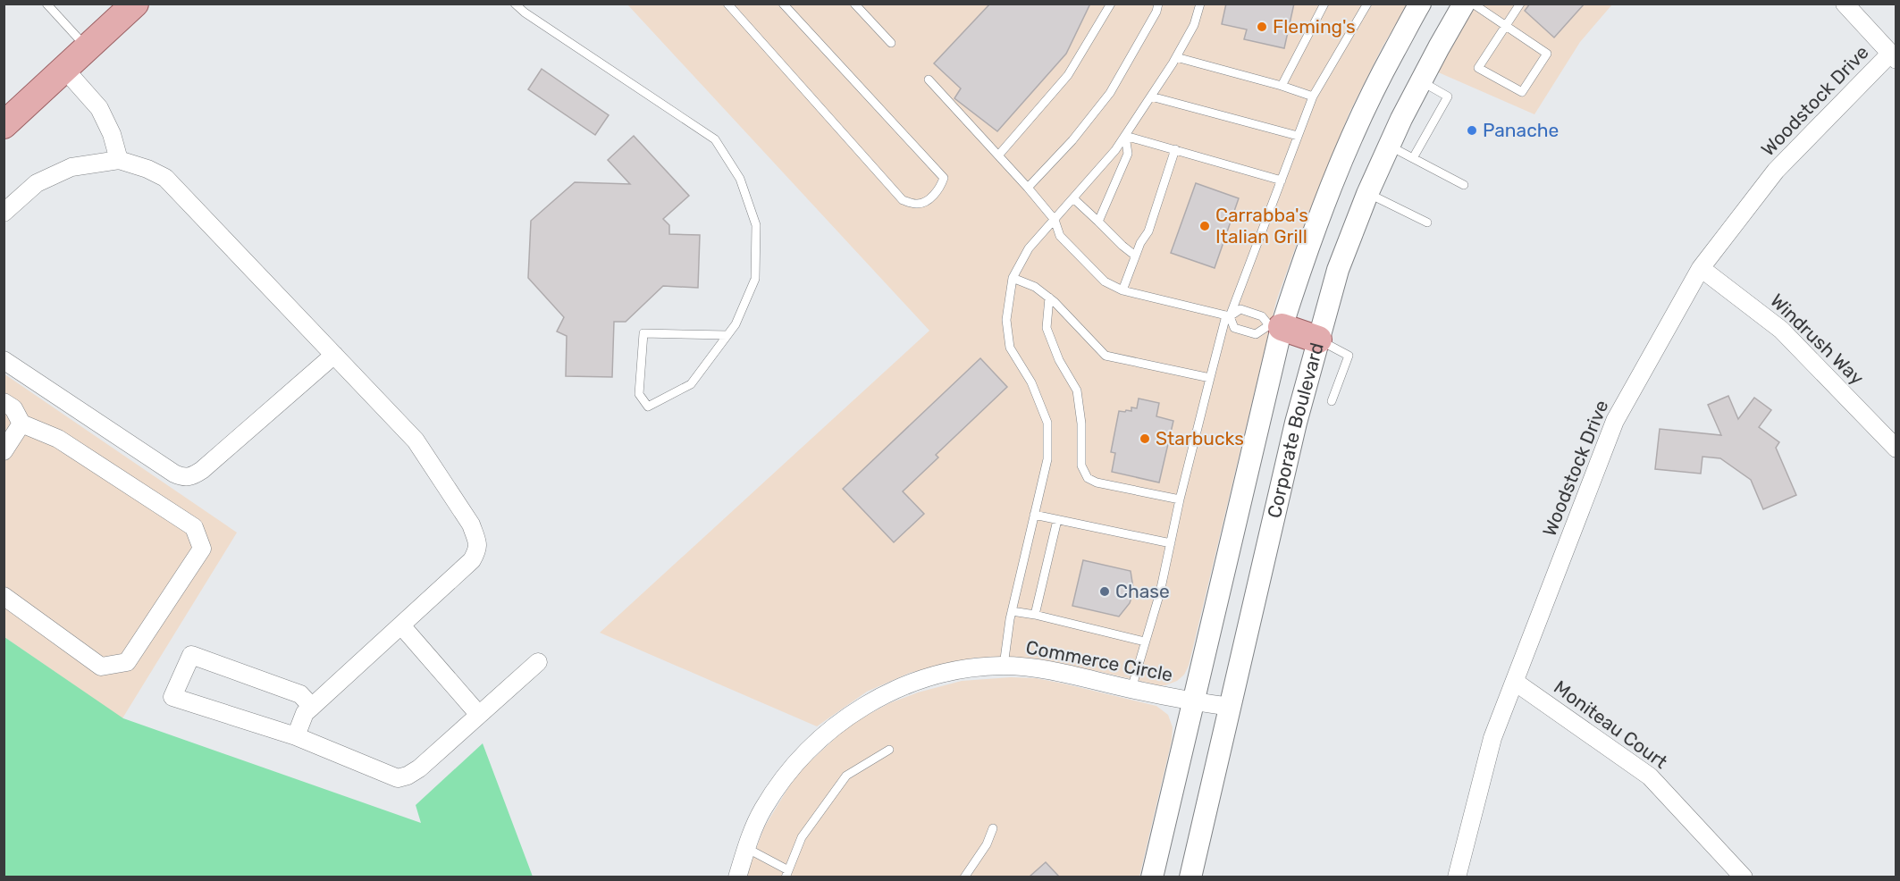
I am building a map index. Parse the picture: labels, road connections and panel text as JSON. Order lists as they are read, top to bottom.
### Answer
{
  "streets": {
    "street": [
      "Woodstock Drive",
      "Windrush Way",
      "Corporate Boulevard",
      "Commerce Circle",
      "Moniteau Court"
    ]
  },
  "crossings": [
    ["Woodstock Drive", "Windrush Way"],
    ["Woodstock Drive", "Moniteau Court"],
    ["Corporate Boulevard", "Commerce Circle"]
  ],
  "places": [
    "Fleming's",
    "Panache",
    "Carrabba's Italian Grill",
    "Starbucks",
    "Chase"
  ]
}
